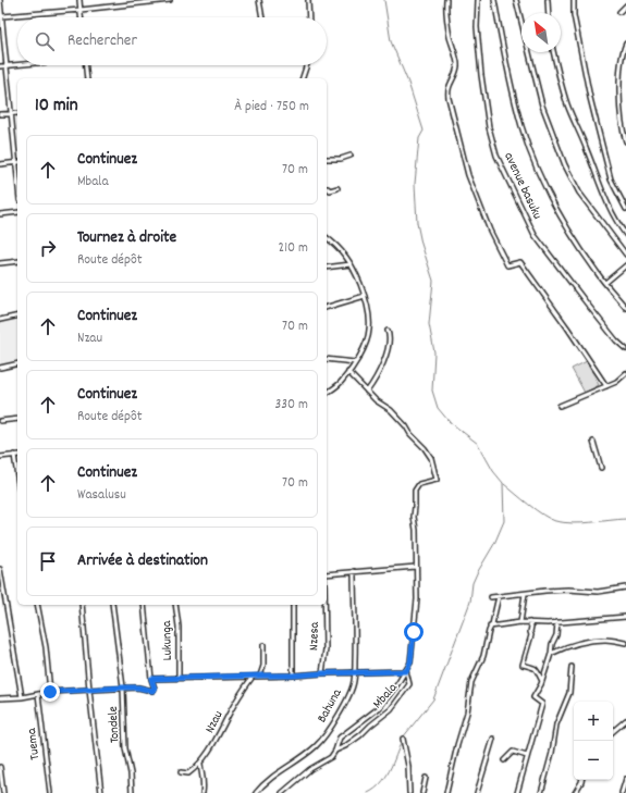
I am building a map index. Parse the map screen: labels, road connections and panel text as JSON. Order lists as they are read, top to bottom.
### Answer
{
  "streets": {
    "street": [
      "avenue basuku",
      "Nzesa",
      "Lukunga",
      "Mbala",
      "Bahuna",
      "Nzau",
      "Tondele",
      "Tuema"
    ]
  },
  "crossings": [
    ["Nzesa", "Mbala"],
    ["Nzesa", "Bahuna"]
  ],
  "north": "top left",
  "page": {
    "search": "Rechercher",
    "heading": ["10 min", "À pied · 750 m"],
    "list": [
      ["Continuez", "Mbala", "70 m"],
      ["Tournez à droite", "Route dépôt", "210 m"],
      ["Continuez", "Nzau", "70 m"],
      ["Continuez", "Route dépôt", "330 m"],
      ["Continuez", "Wasalusu", "70 m"],
      "Arrivée à destination"
    ],
    "map_buttons": ["+", "−"]
  }
}
